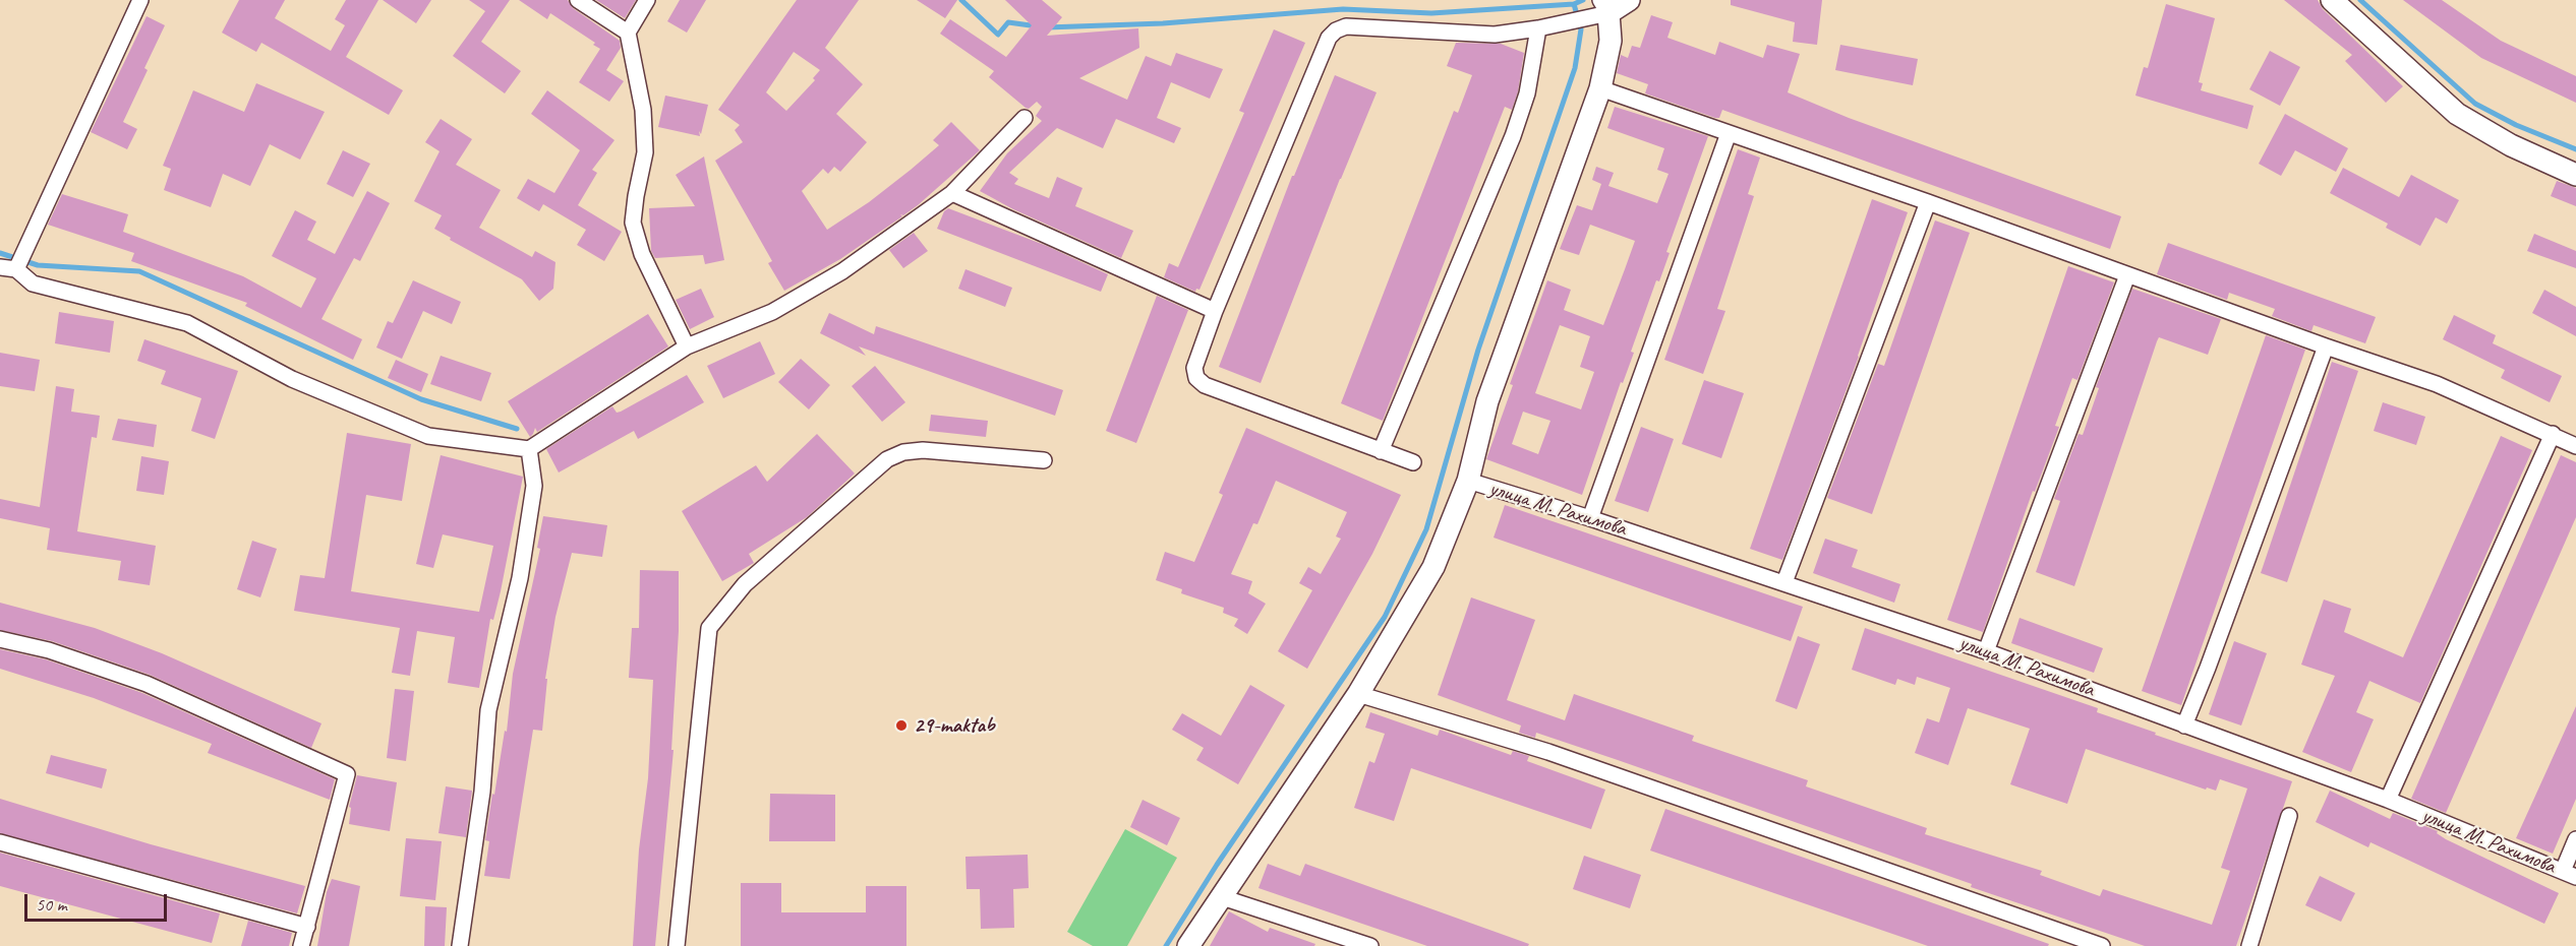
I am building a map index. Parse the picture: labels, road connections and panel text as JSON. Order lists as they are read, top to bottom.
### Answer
{
  "streets": {
    "street": ["улица М. Рахимова"]
  },
  "places": ["29-maktab"],
  "scale_bar": "50 m"
}
